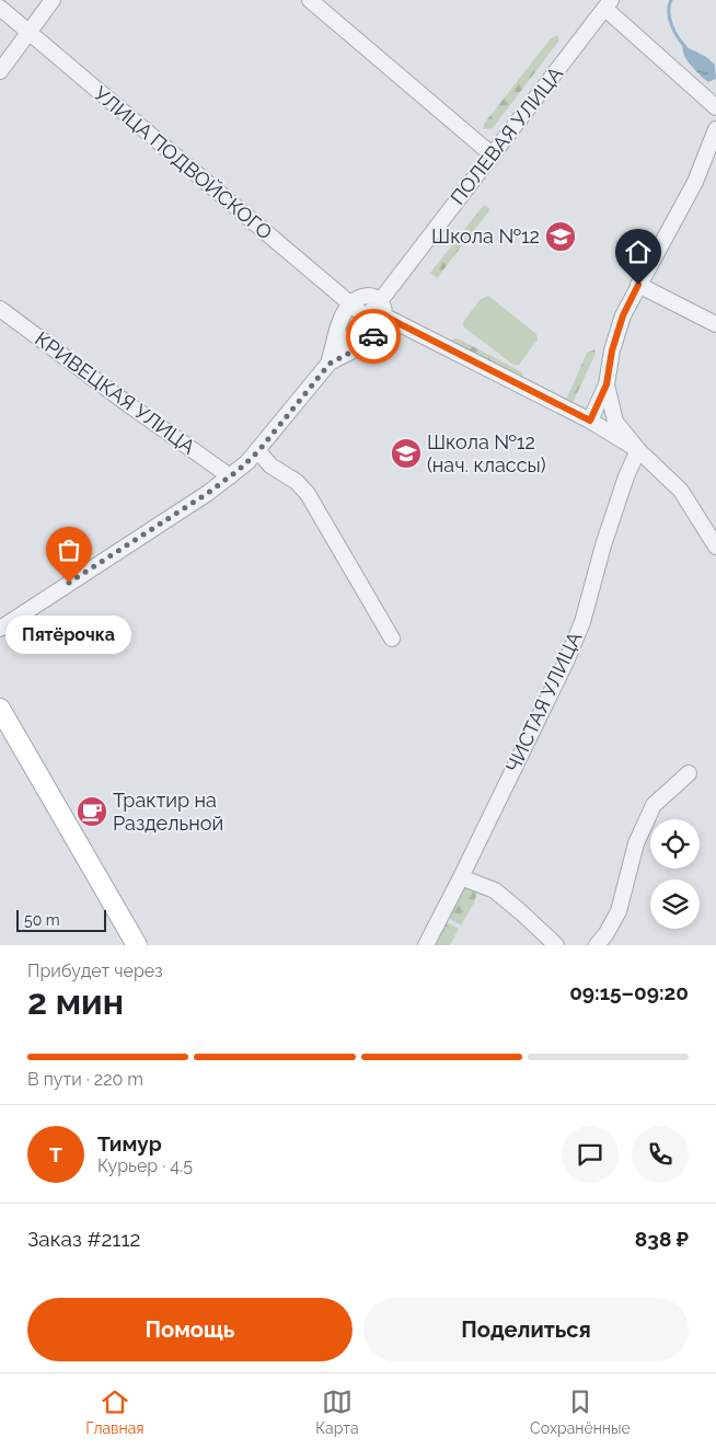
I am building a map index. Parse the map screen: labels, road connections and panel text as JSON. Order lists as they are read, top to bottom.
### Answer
{
  "streets": {
    "street": [
      "ПОЛЕВАЯ УЛИЦА",
      "УЛИЦА ПОДВОЙСКОГО",
      "КРИВЕЦКАЯ УЛИЦА",
      "ЧИСТАЯ УЛИЦА"
    ]
  },
  "crossings": [
    ["ПОЛЕВАЯ УЛИЦА", "УЛИЦА ПОДВОЙСКОГО"],
    ["ПОЛЕВАЯ УЛИЦА", "КРИВЕЦКАЯ УЛИЦА"]
  ],
  "places": {
    "school or university": ["Школа №12", "Школа №12 (нач. классы)"],
    "other": ["Пятёрочка"],
    "cafe": ["Трактир на Раздельной"]
  },
  "scale_bar": "50 m",
  "page": {
    "bubble": "Пятёрочка",
    "scale": "50 m",
    "heading": ["2 мин", "Прибудет через", "09:15–09:20"],
    "panel": [
      "Тимур",
      "Курьер · 4.5",
      "Заказ #2112",
      "838 ₽"
    ],
    "bar": "В пути · 220 m",
    "round": "Т",
    "buttons": ["Помощь", "Поделиться"],
    "tabs": ["Главная", "Карта", "Сохранённые"]
  }
}
